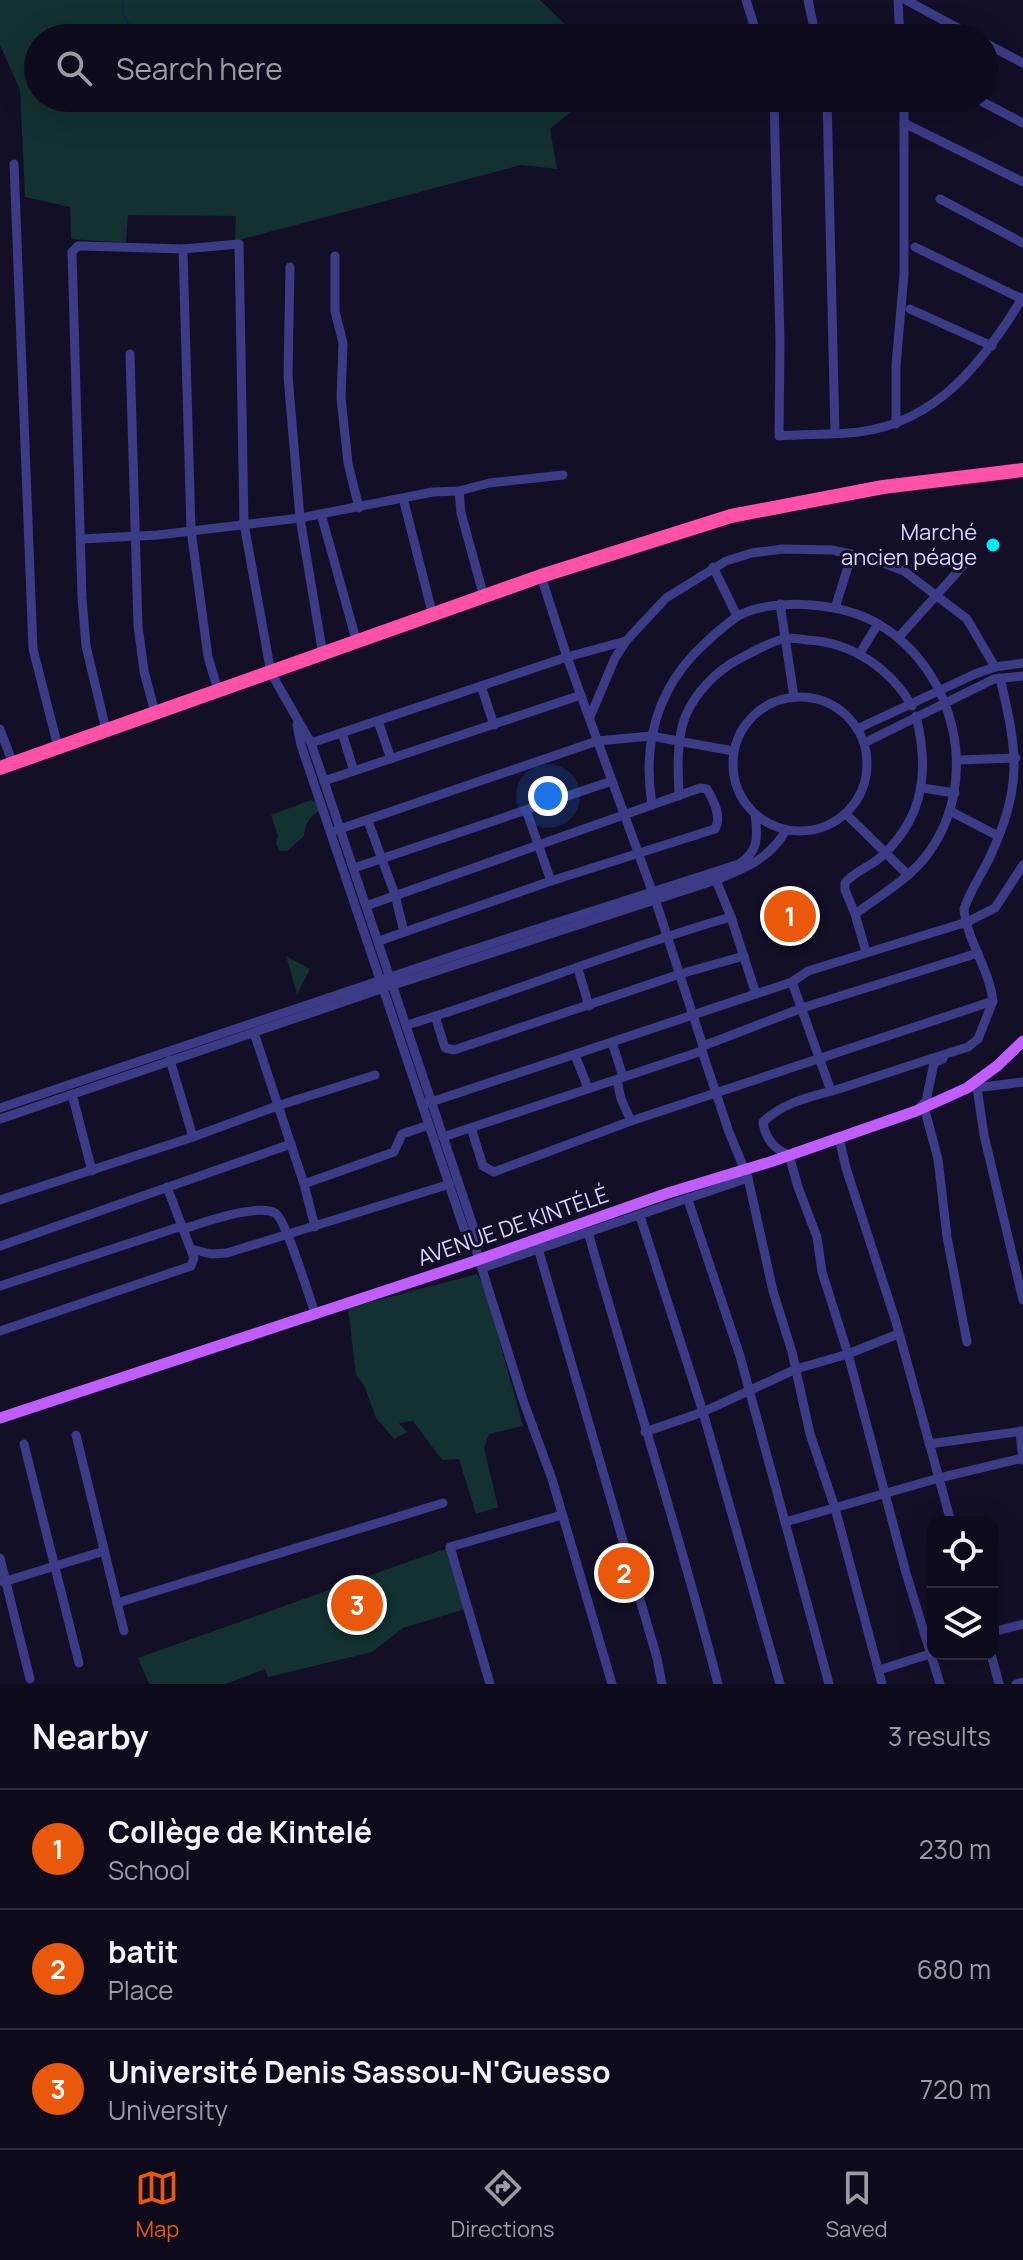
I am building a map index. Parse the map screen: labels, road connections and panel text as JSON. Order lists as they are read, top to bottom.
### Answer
{
  "streets": {
    "main road": ["AVENUE DE KINTÉLÉ"]
  },
  "places": ["Marché ancien péage"],
  "page": {
    "search": "Search here",
    "pins": ["1", "2", "3"],
    "heading": ["Nearby", "3 results"],
    "list": [
      {
        "mark": "1",
        "name": "Collège de Kintelé",
        "note": "School",
        "value": "230 m"
      },
      {
        "mark": "2",
        "name": "batit",
        "note": "Place",
        "value": "680 m"
      },
      {
        "mark": "3",
        "name": "Université Denis Sassou-N'Guesso",
        "note": "University",
        "value": "720 m"
      }
    ],
    "nav": ["Map", "Directions", "Saved"]
  }
}
